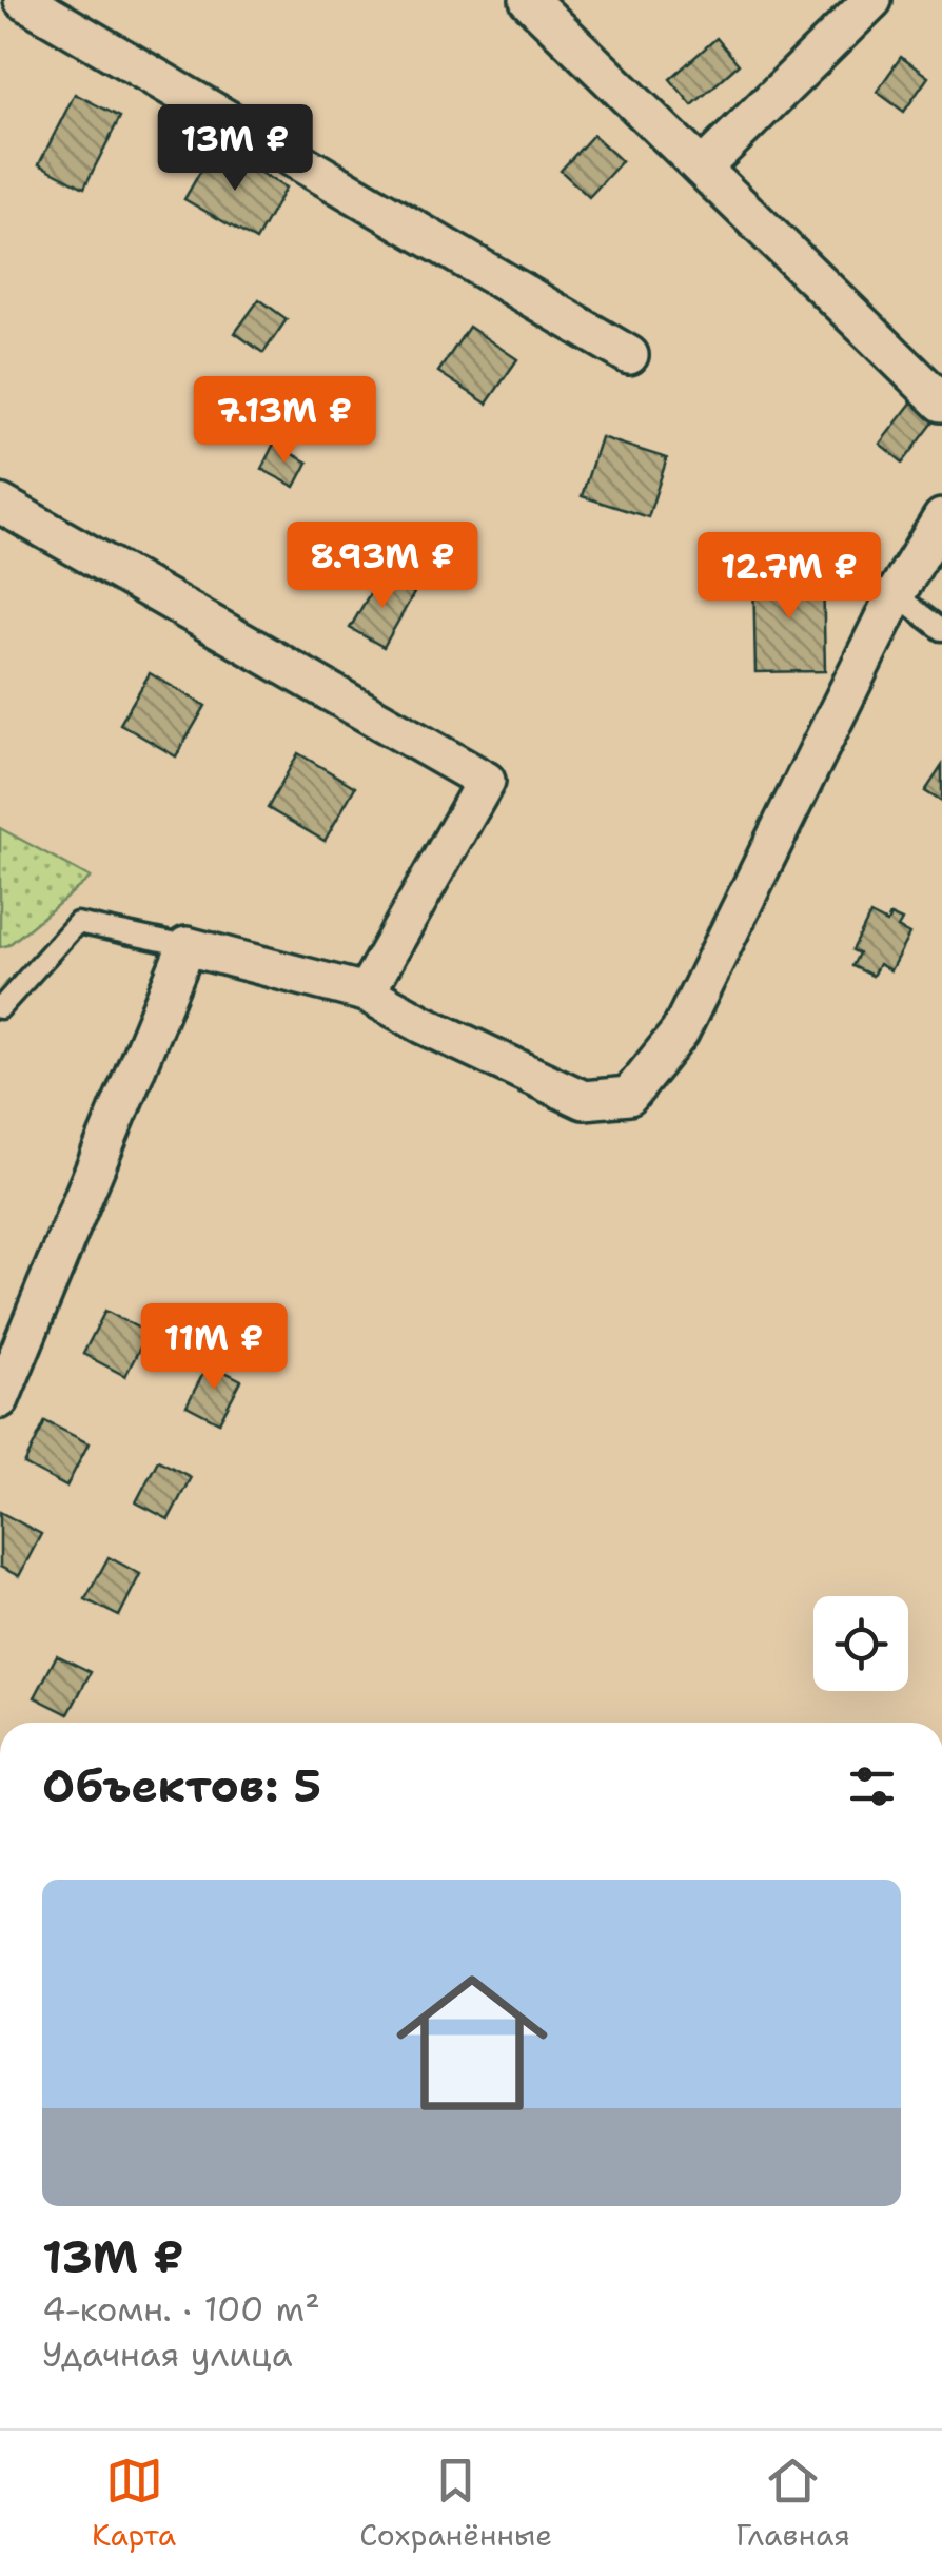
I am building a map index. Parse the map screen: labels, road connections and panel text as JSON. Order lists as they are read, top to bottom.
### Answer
{
  "page": {
    "price": [
      "13M ₽",
      "7.13M ₽",
      "8.93M ₽",
      "12.7M ₽",
      "11M ₽"
    ],
    "heading": "Объектов: 5",
    "list": [
      {
        "name": "13M ₽",
        "note": "4-комн. · 100 m² · Удачная улица"
      }
    ],
    "tabs": ["Карта", "Сохранённые", "Главная"]
  }
}
